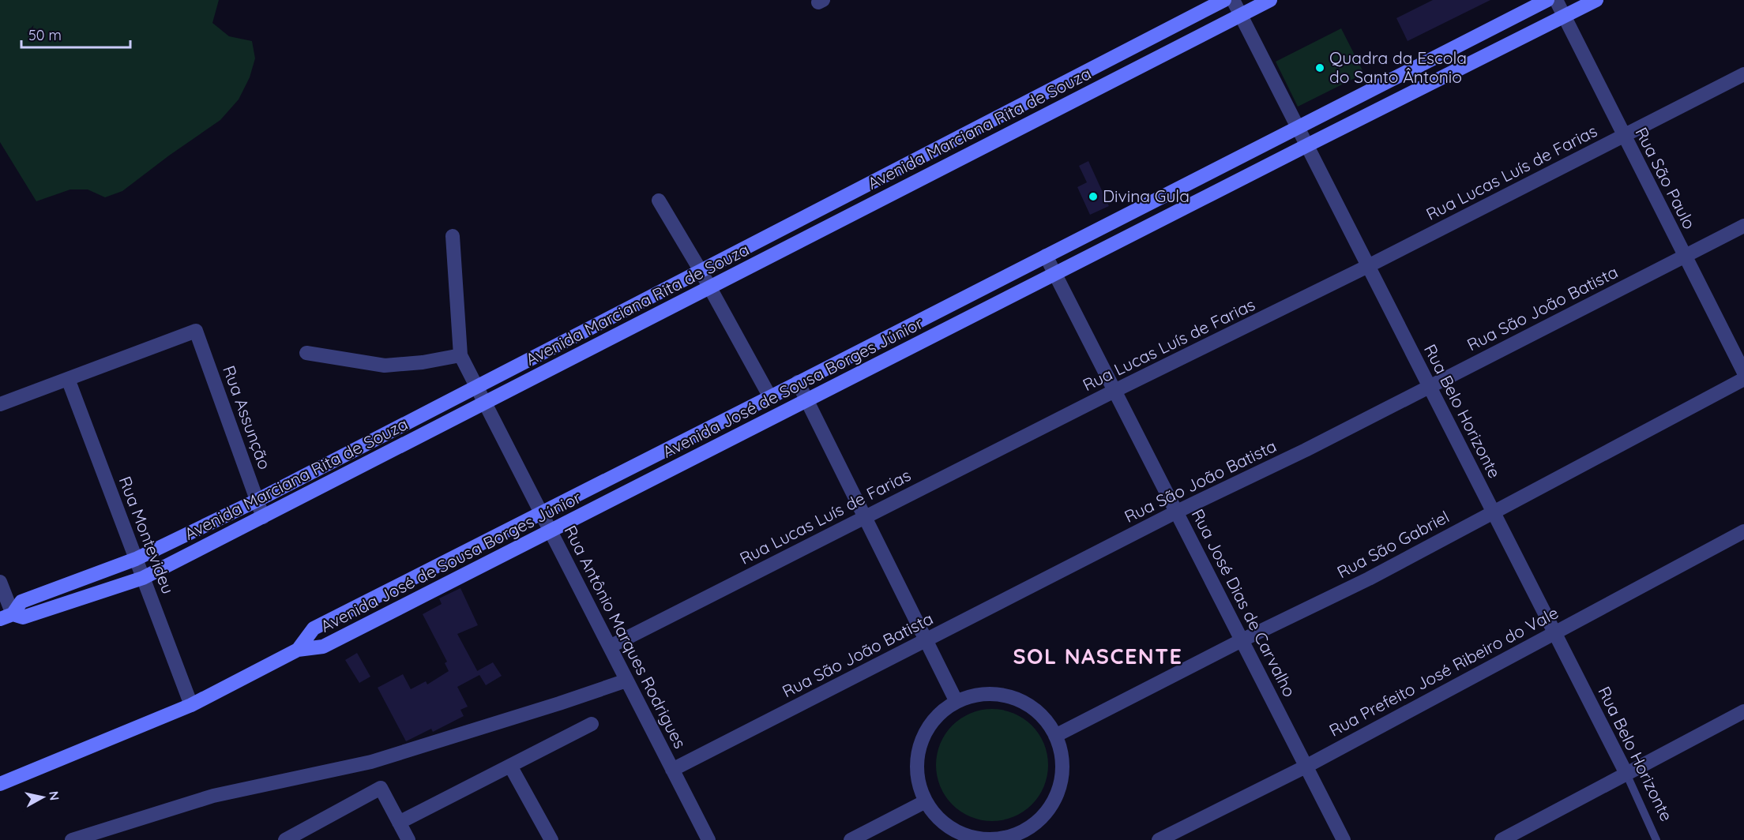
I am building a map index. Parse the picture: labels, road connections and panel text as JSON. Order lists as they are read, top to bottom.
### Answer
{
  "streets": {
    "street": [
      "Avenida Marciana Rita de Souza",
      "Rua Lucas Luís de Farias",
      "Rua São Paulo",
      "Rua São João Batista",
      "Avenida José de Sousa Borges Júnior",
      "Rua Belo Horizonte",
      "Rua Assunção",
      "Rua Montevideu",
      "Rua São Gabriel",
      "Rua José Dias de Carvalho",
      "Rua Antônio Marques Rodrigues",
      "Rua Prefeito José Ribeiro do Vale"
    ]
  },
  "crossings": [
    ["Avenida Marciana Rita de Souza", "Rua Belo Horizonte"],
    ["Avenida Marciana Rita de Souza", "Rua Assunção"],
    ["Avenida Marciana Rita de Souza", "Rua Montevideu"],
    ["Avenida Marciana Rita de Souza", "Rua Antônio Marques Rodrigues"],
    ["Rua Lucas Luís de Farias", "Rua São Paulo"],
    ["Rua Lucas Luís de Farias", "Rua Belo Horizonte"],
    ["Rua Lucas Luís de Farias", "Rua José Dias de Carvalho"],
    ["Rua Lucas Luís de Farias", "Rua Antônio Marques Rodrigues"],
    ["Rua São Paulo", "Rua São João Batista"],
    ["Rua São Paulo", "Avenida José de Sousa Borges Júnior"],
    ["Rua São João Batista", "Rua Belo Horizonte"],
    ["Rua São João Batista", "Rua José Dias de Carvalho"],
    ["Rua São João Batista", "Rua Antônio Marques Rodrigues"],
    ["Avenida José de Sousa Borges Júnior", "Rua Belo Horizonte"],
    ["Avenida José de Sousa Borges Júnior", "Rua José Dias de Carvalho"],
    ["Avenida José de Sousa Borges Júnior", "Rua Antônio Marques Rodrigues"],
    ["Rua Belo Horizonte", "Rua São Gabriel"],
    ["Rua Belo Horizonte", "Rua Prefeito José Ribeiro do Vale"],
    ["Rua Assunção", "Rua Montevideu"],
    ["Rua São Gabriel", "Rua José Dias de Carvalho"],
    ["Rua José Dias de Carvalho", "Rua Prefeito José Ribeiro do Vale"]
  ],
  "districts": ["SOL NASCENTE"],
  "places": ["Quadra da Escola do Santo Ântonio", "Divina Gula"],
  "scale_bar": "50 m",
  "north": "right"
}
